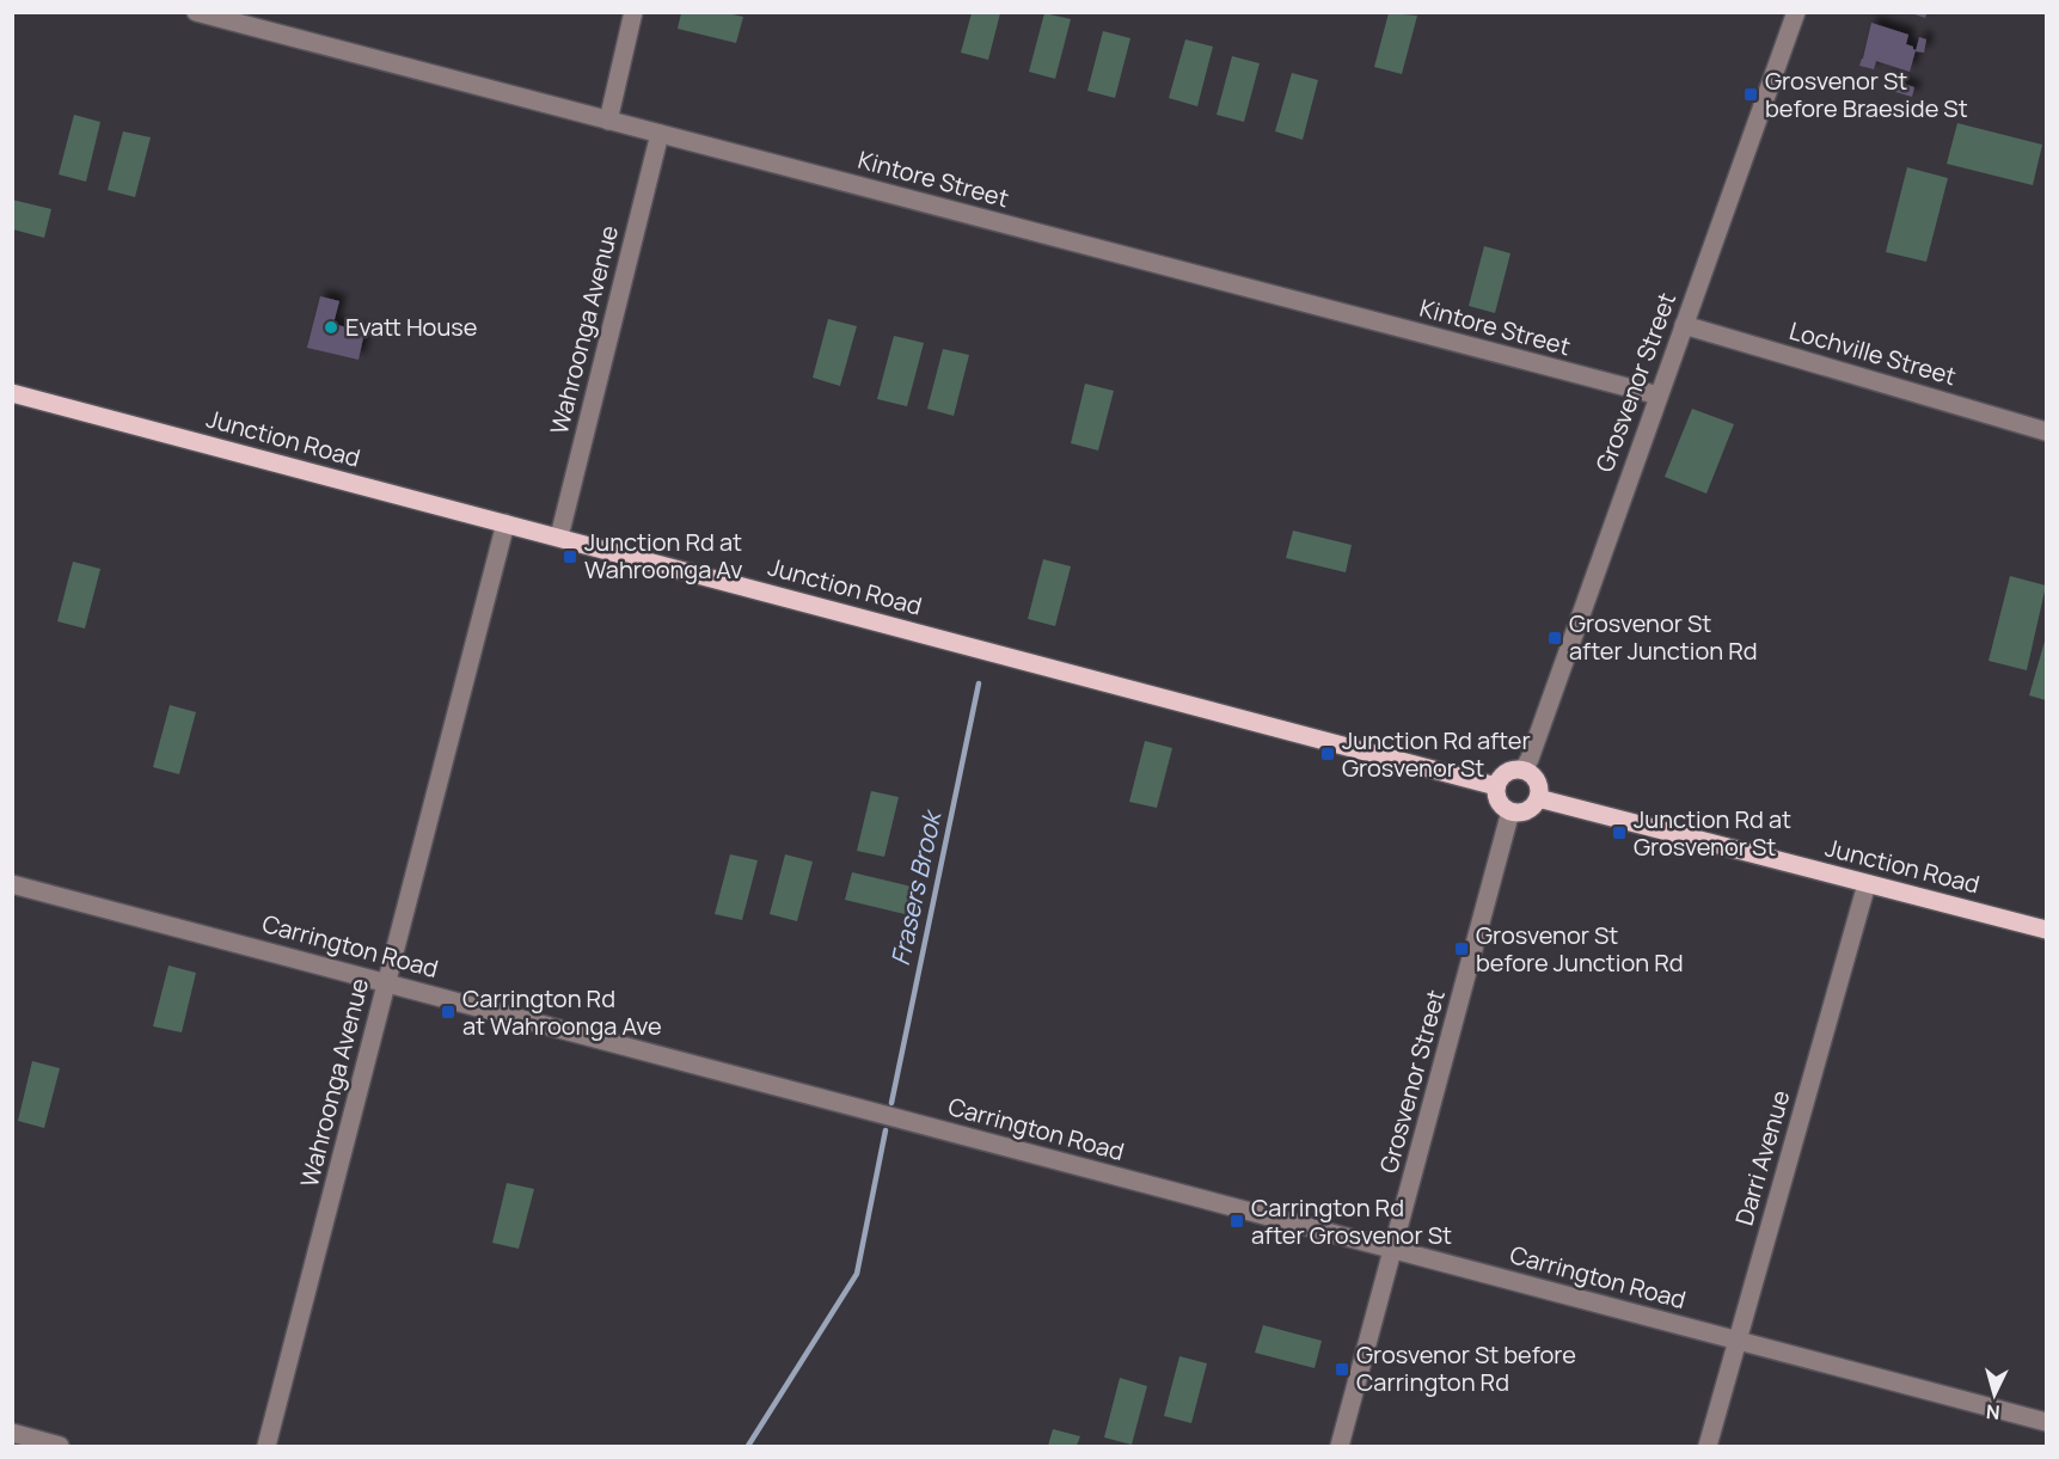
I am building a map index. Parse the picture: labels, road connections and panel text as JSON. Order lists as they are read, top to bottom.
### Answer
{
  "streets": {
    "main road": ["Junction Road"],
    "street": [
      "Kintore Street",
      "Wahroonga Avenue",
      "Lochville Street",
      "Grosvenor Street",
      "Carrington Road",
      "Darri Avenue"
    ]
  },
  "crossings": [
    ["Kintore Street", "Wahroonga Avenue"],
    ["Kintore Street", "Grosvenor Street"],
    ["Wahroonga Avenue", "Junction Road"],
    ["Wahroonga Avenue", "Carrington Road"],
    ["Lochville Street", "Grosvenor Street"],
    ["Grosvenor Street", "Junction Road"],
    ["Grosvenor Street", "Carrington Road"],
    ["Junction Road", "Darri Avenue"],
    ["Carrington Road", "Darri Avenue"]
  ],
  "water": ["Frasers Brook"],
  "places": {
    "transit": [
      "Grosvenor St before Braeside St",
      "Junction Rd at Wahroonga Av",
      "Grosvenor St after Junction Rd",
      "Junction Rd after Grosvenor St",
      "Junction Rd at Grosvenor St",
      "Grosvenor St before Junction Rd",
      "Carrington Rd at Wahroonga Ave",
      "Carrington Rd after Grosvenor St",
      "Grosvenor St before Carrington Rd"
    ],
    "other": ["Evatt House"]
  },
  "north": "bottom"
}
